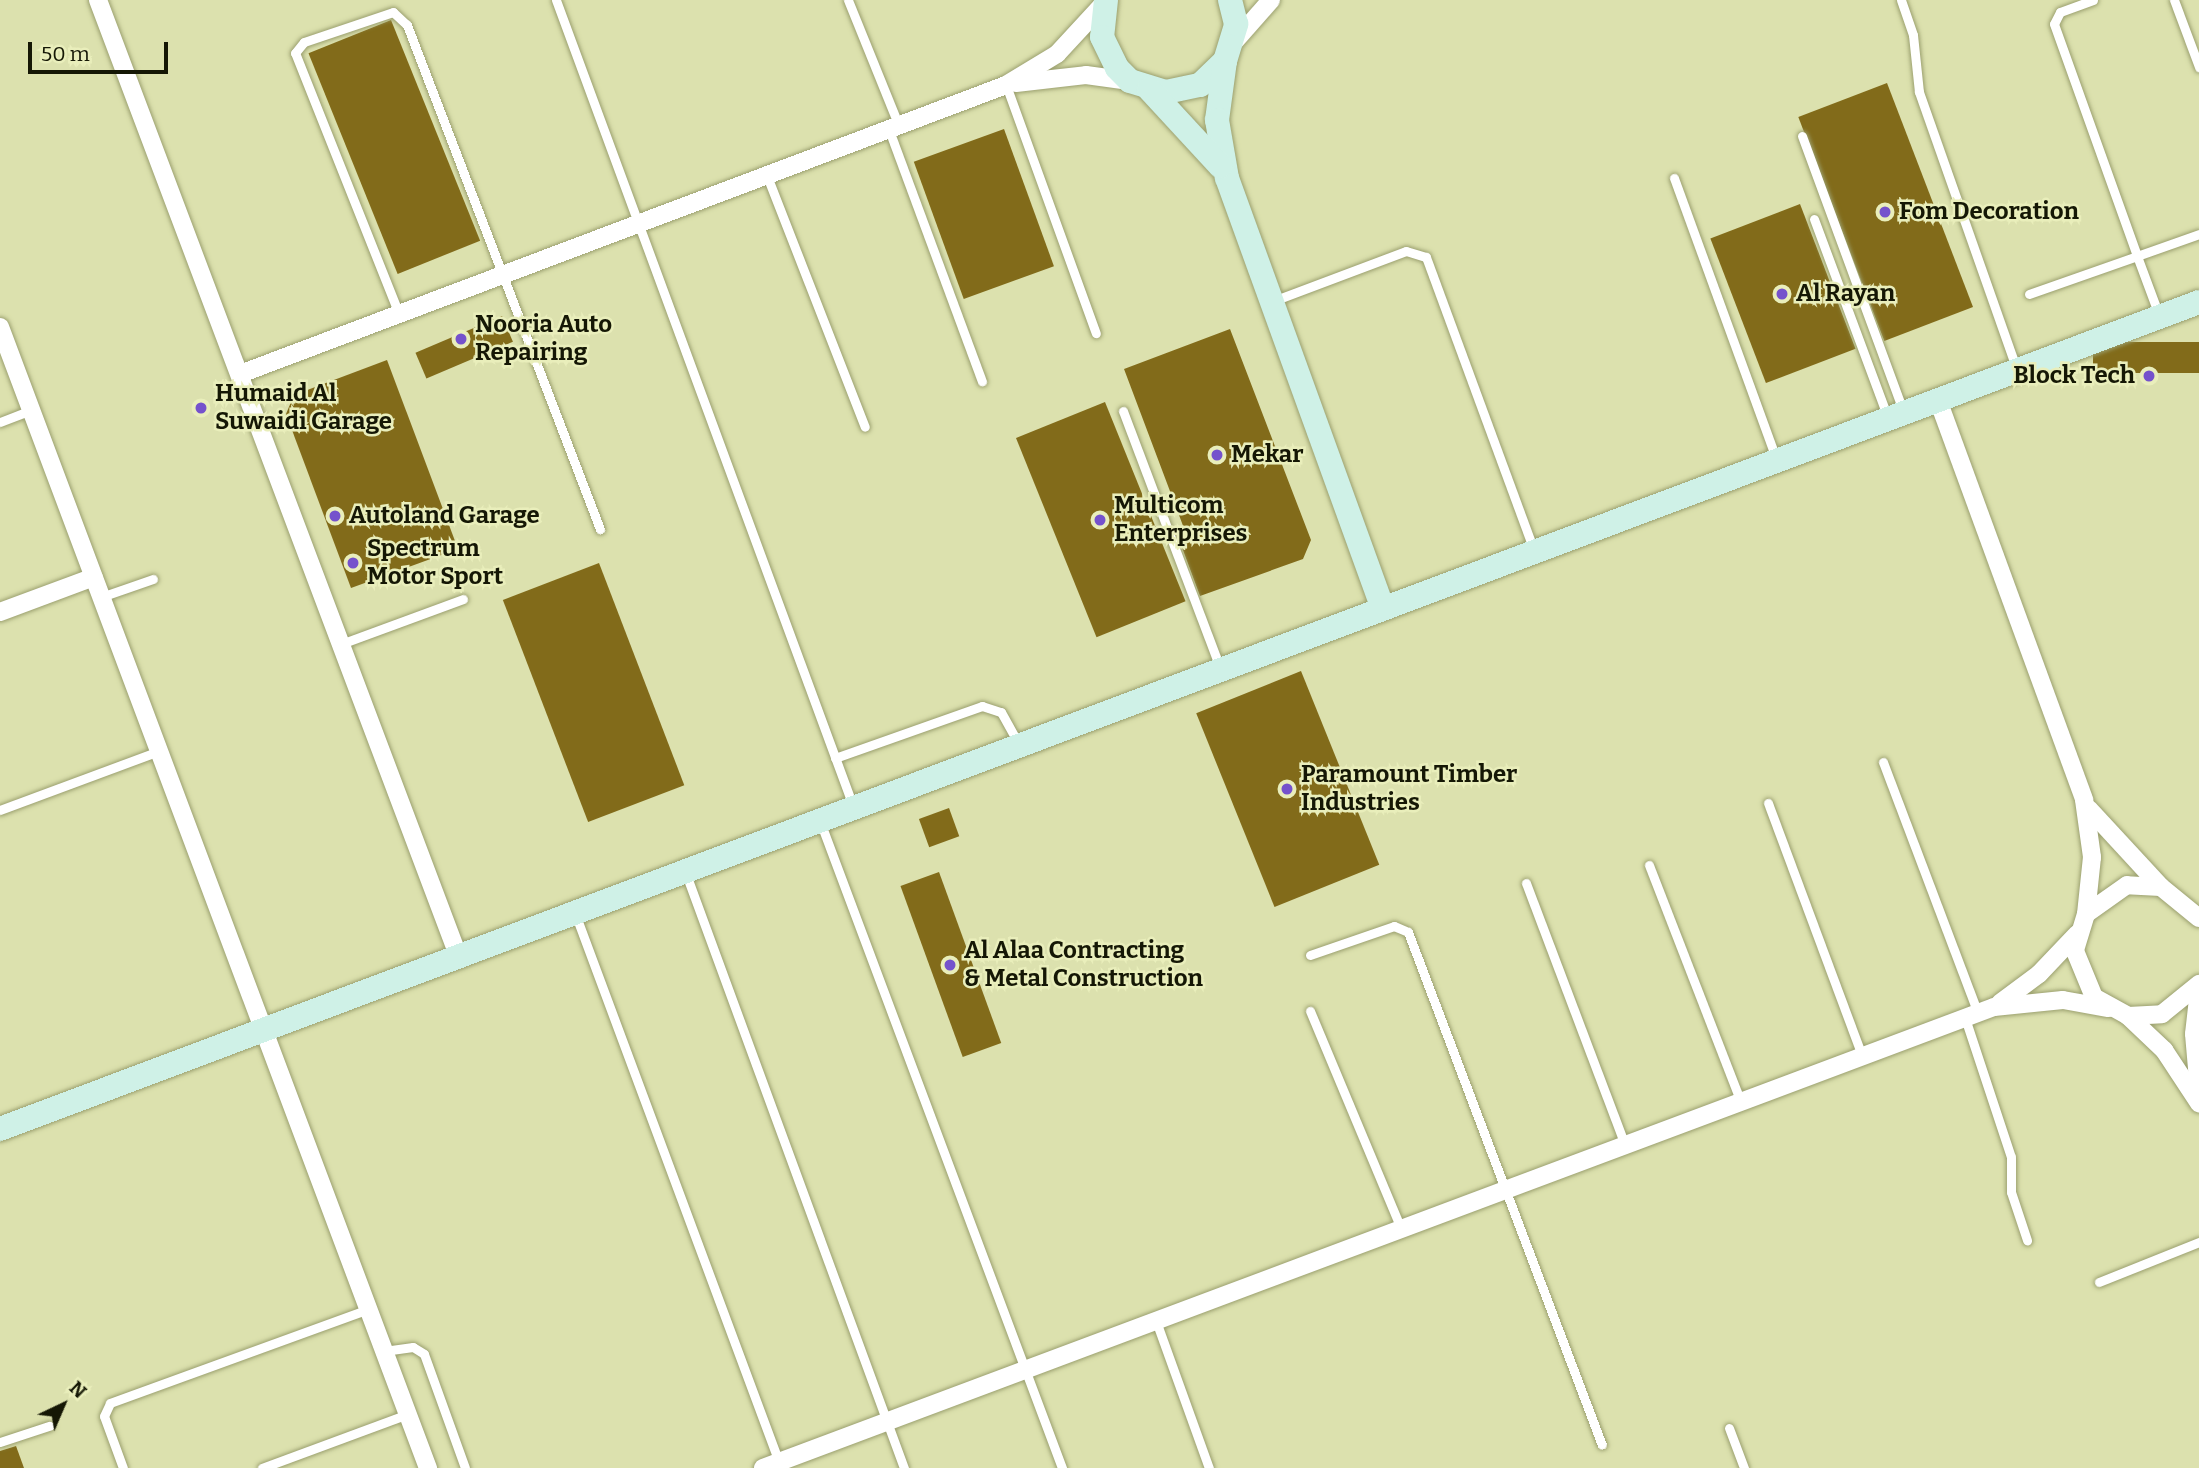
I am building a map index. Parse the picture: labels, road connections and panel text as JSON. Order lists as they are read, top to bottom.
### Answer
{
  "places": [
    "Fom Decoration",
    "Al Rayan",
    "Nooria Auto Repairing",
    "Block Tech",
    "Humaid Al Suwaidi Garage",
    "Mekar",
    "Autoland Garage",
    "Multicom Enterprises",
    "Spectrum Motor Sport",
    "Paramount Timber Industries",
    "Al Alaa Contracting & Metal Construction"
  ],
  "scale_bar": "50 m",
  "north": "top right"
}
